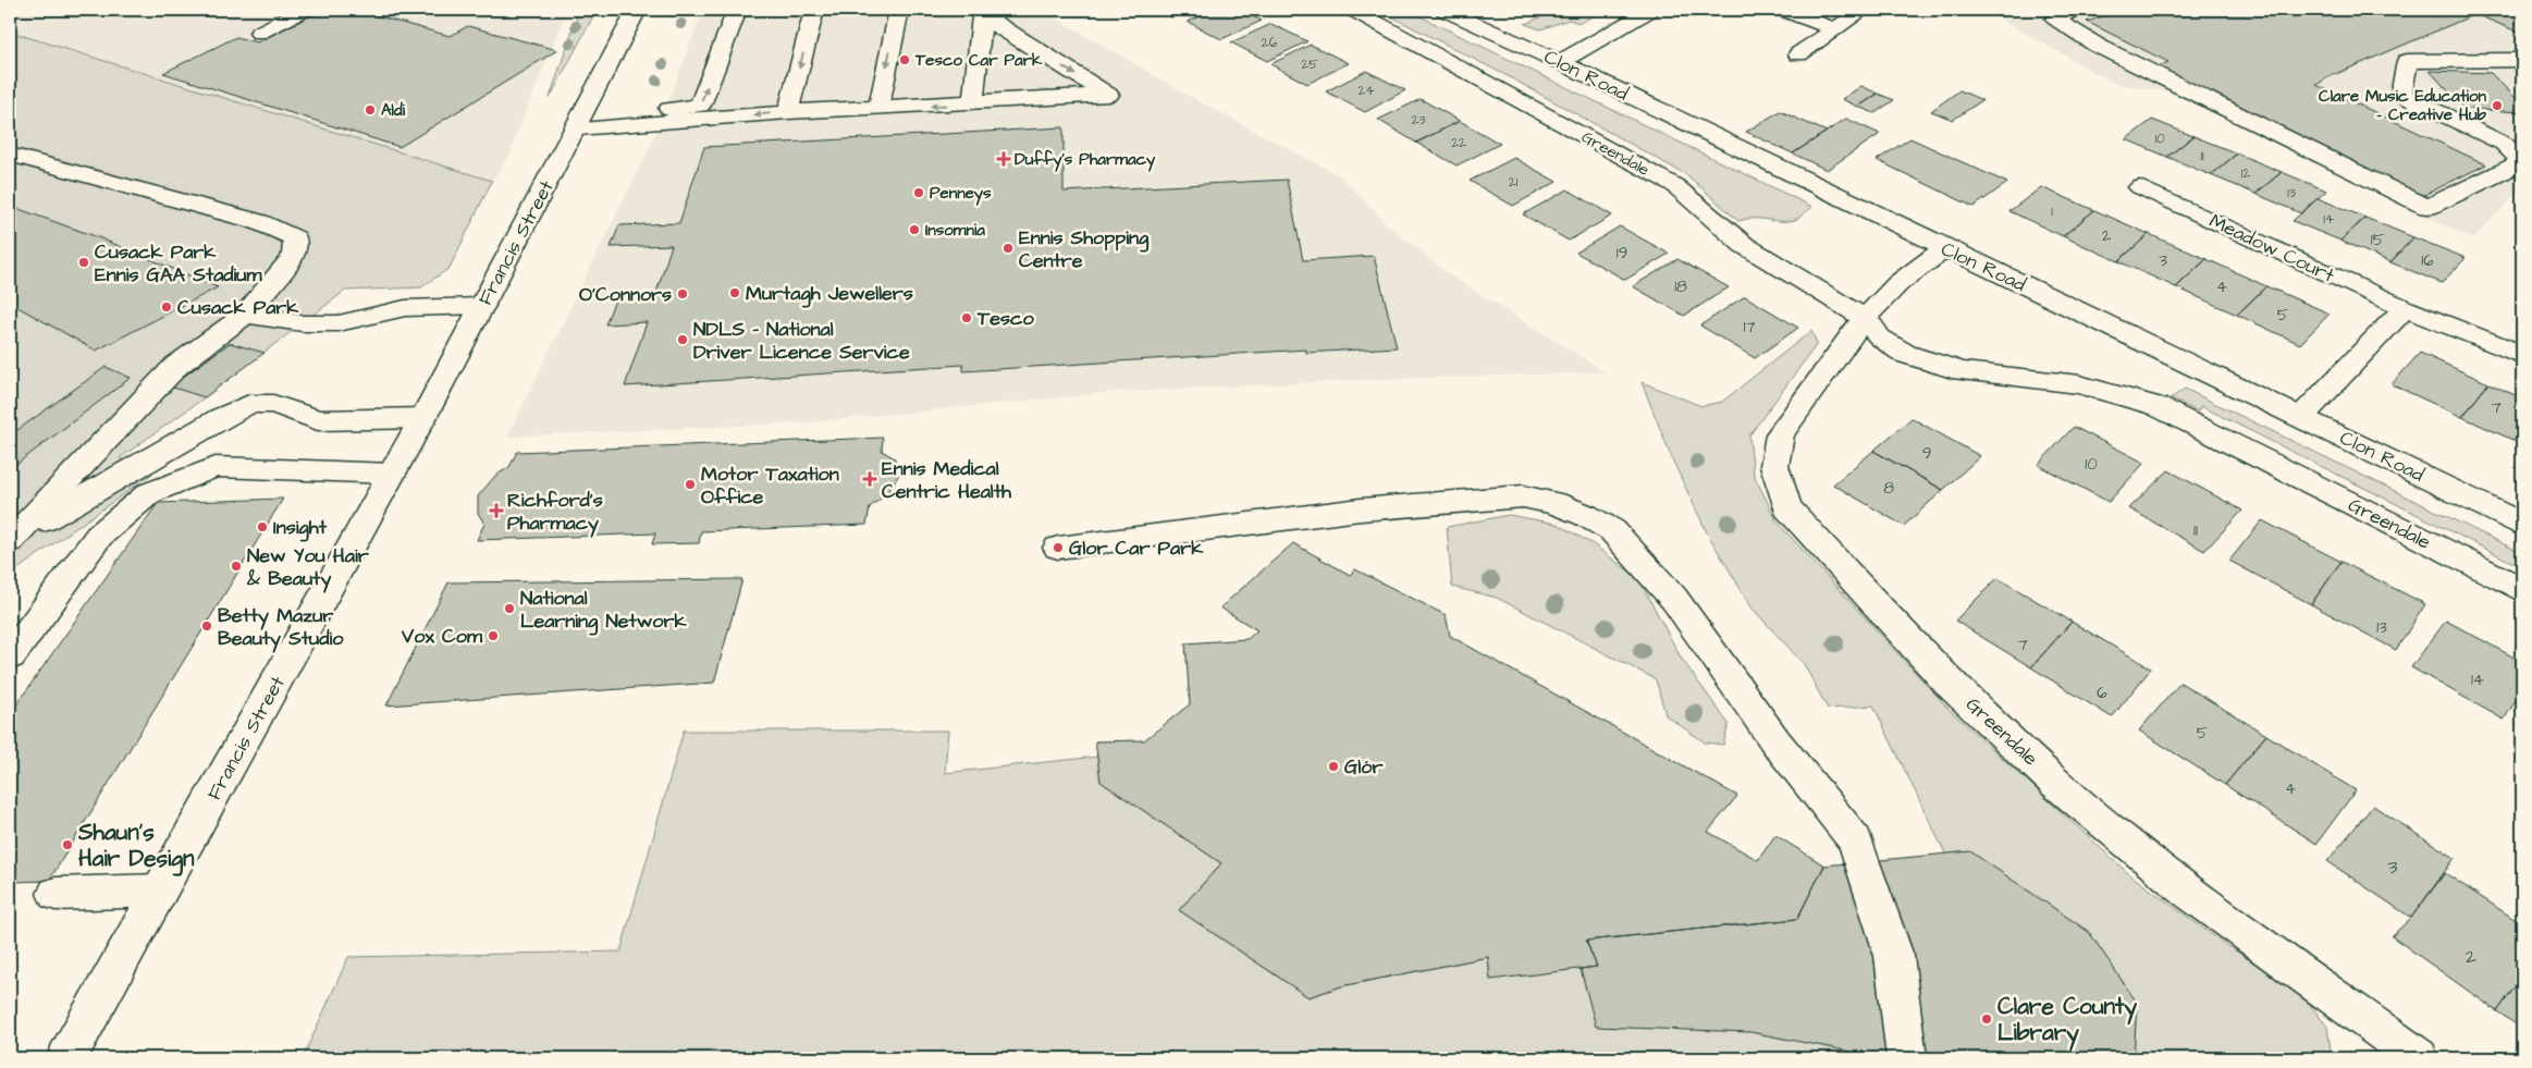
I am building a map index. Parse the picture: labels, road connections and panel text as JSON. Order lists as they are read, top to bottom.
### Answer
{
  "streets": {
    "street": [
      "Clon Road",
      "Greendale",
      "Francis Street",
      "Meadow Court"
    ]
  },
  "crossings": [
    ["Clon Road", "Greendale"]
  ],
  "places": {
    "other": [
      "Tesco Car Park",
      "Clare Music Education - Creative Hub",
      "Aldi",
      "Penneys",
      "Insomnia",
      "Ennis Shopping Centre",
      "Cusack Park Ennis GAA Stadium",
      "Murtagh Jewellers",
      "O'Connors",
      "Cusack Park",
      "Tesco",
      "NDLS - National Driver Licence Service",
      "Motor Taxation Office",
      "Insight",
      "Glor Car Park",
      "New You Hair & Beauty",
      "National Learning Network",
      "Betty Mazur Beauty Studio",
      "Vox Com",
      "Glór",
      "Shaun's Hair Design",
      "Clare County Library"
    ],
    "health": ["Duffy's Pharmacy", "Ennis Medical Centric Health", "Richford's Pharmacy"]
  },
  "house_numbers": [
    "26",
    "25",
    "24",
    "23",
    "10",
    "22",
    "11",
    "12",
    "21",
    "13",
    "1",
    "14",
    "2",
    "15",
    "19",
    "3",
    "16",
    "18",
    "4",
    "5",
    "17",
    "7",
    "9",
    "10",
    "8",
    "11",
    "13",
    "7",
    "14",
    "6",
    "5",
    "4",
    "3",
    "2"
  ]
}
